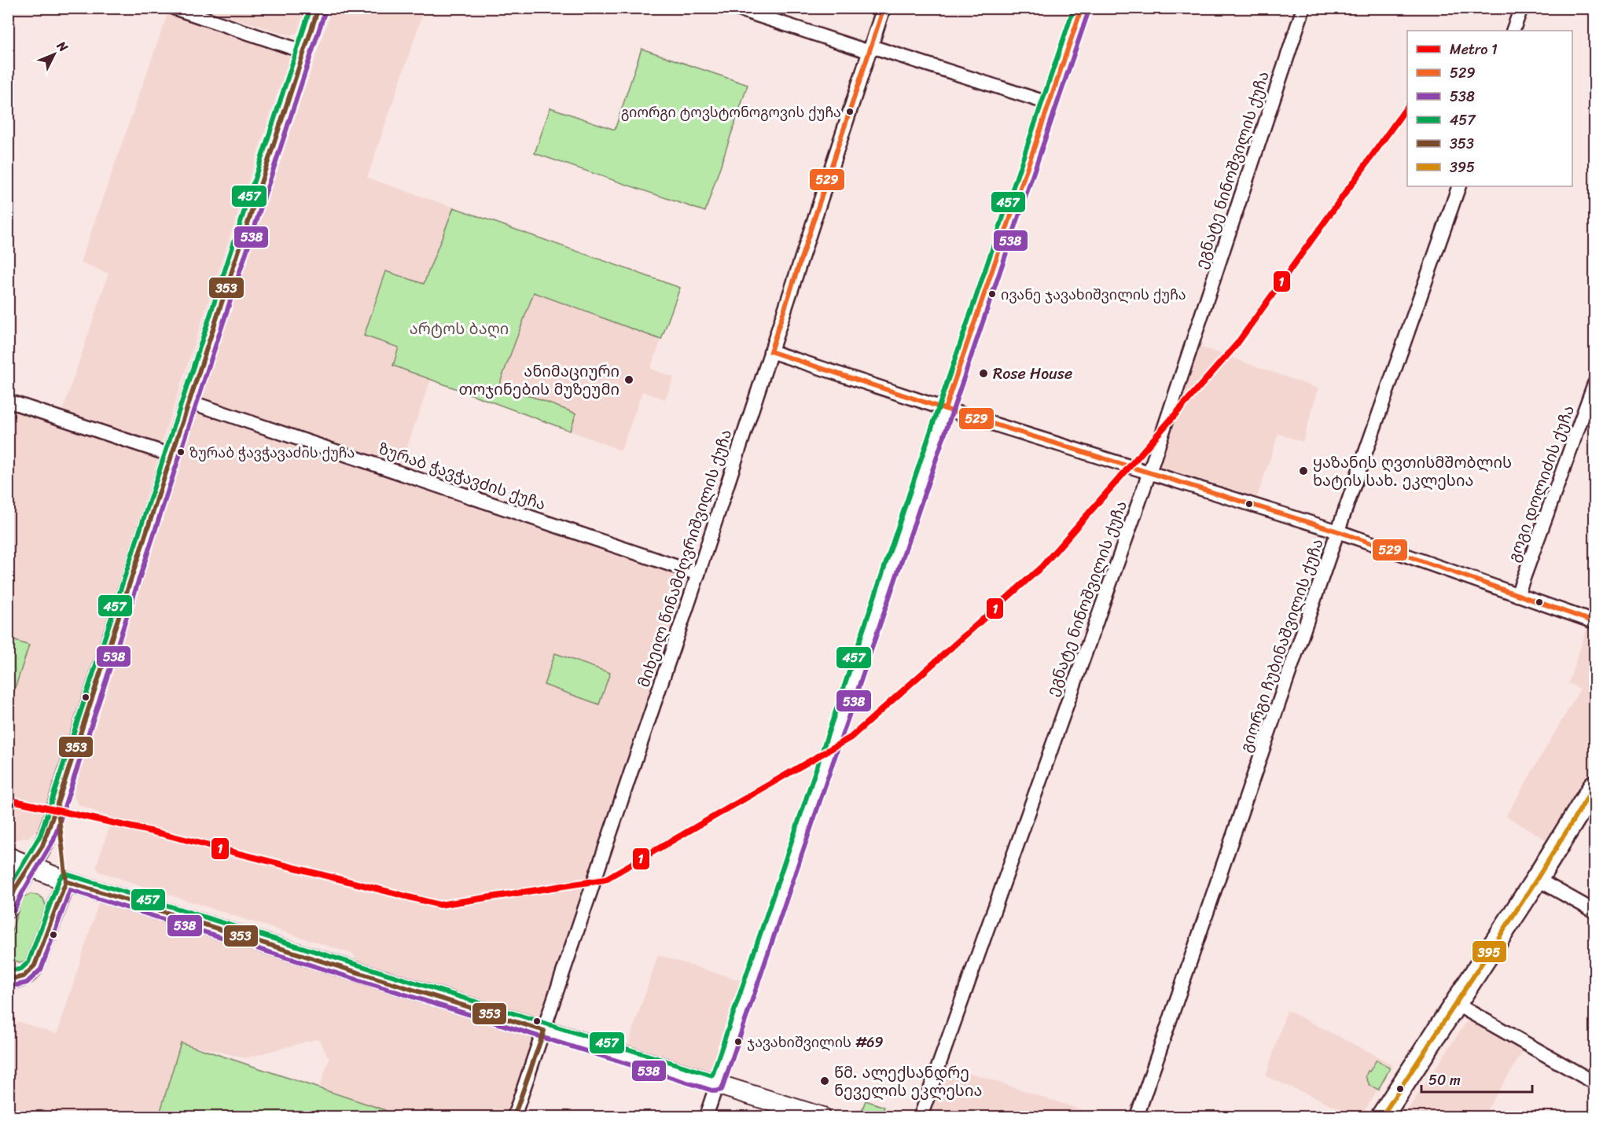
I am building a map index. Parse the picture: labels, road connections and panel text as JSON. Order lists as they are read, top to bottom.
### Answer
{
  "streets": {
    "street": [
      "ეგნატე ნინოშვილის ქუჩა",
      "ზურაბ ჭავჭავძის ქუჩა",
      "გოგი დოლიძის ქუჩა",
      "მიხეილ წინამძღვრიშვილის ქუჩა",
      "გიორგი ჩუბინაშვილის ქუჩა"
    ]
  },
  "crossings": [
    ["ზურაბ ჭავჭავძის ქუჩა", "მიხეილ წინამძღვრიშვილის ქუჩა"]
  ],
  "parks": ["არტოს ბაღი"],
  "places": [
    "გიორგი ტოვსტონოგოვის ქუჩა",
    "ივანე ჯავახიშვილის ქუჩა",
    "Rose House",
    "ანიმაციური თოჯინების მუზეუმი",
    "ზურაბ ჭავჭავაძის ქუჩა",
    "ყაზანის ღვთისმშობლის ხატის სახ. ეკლესია",
    "ჯავახიშვილის #69",
    "წმ. ალექსანდრე ნეველის ეკლესია"
  ],
  "lines": [
    "transit line 529",
    "transit line 457",
    "transit line 353",
    "transit line 538",
    "metro line 1",
    "transit line 395"
  ],
  "legend": [
    "Metro 1",
    "529",
    "538",
    "457",
    "353",
    "395"
  ],
  "scale_bar": "50 m",
  "north": "top right"
}
